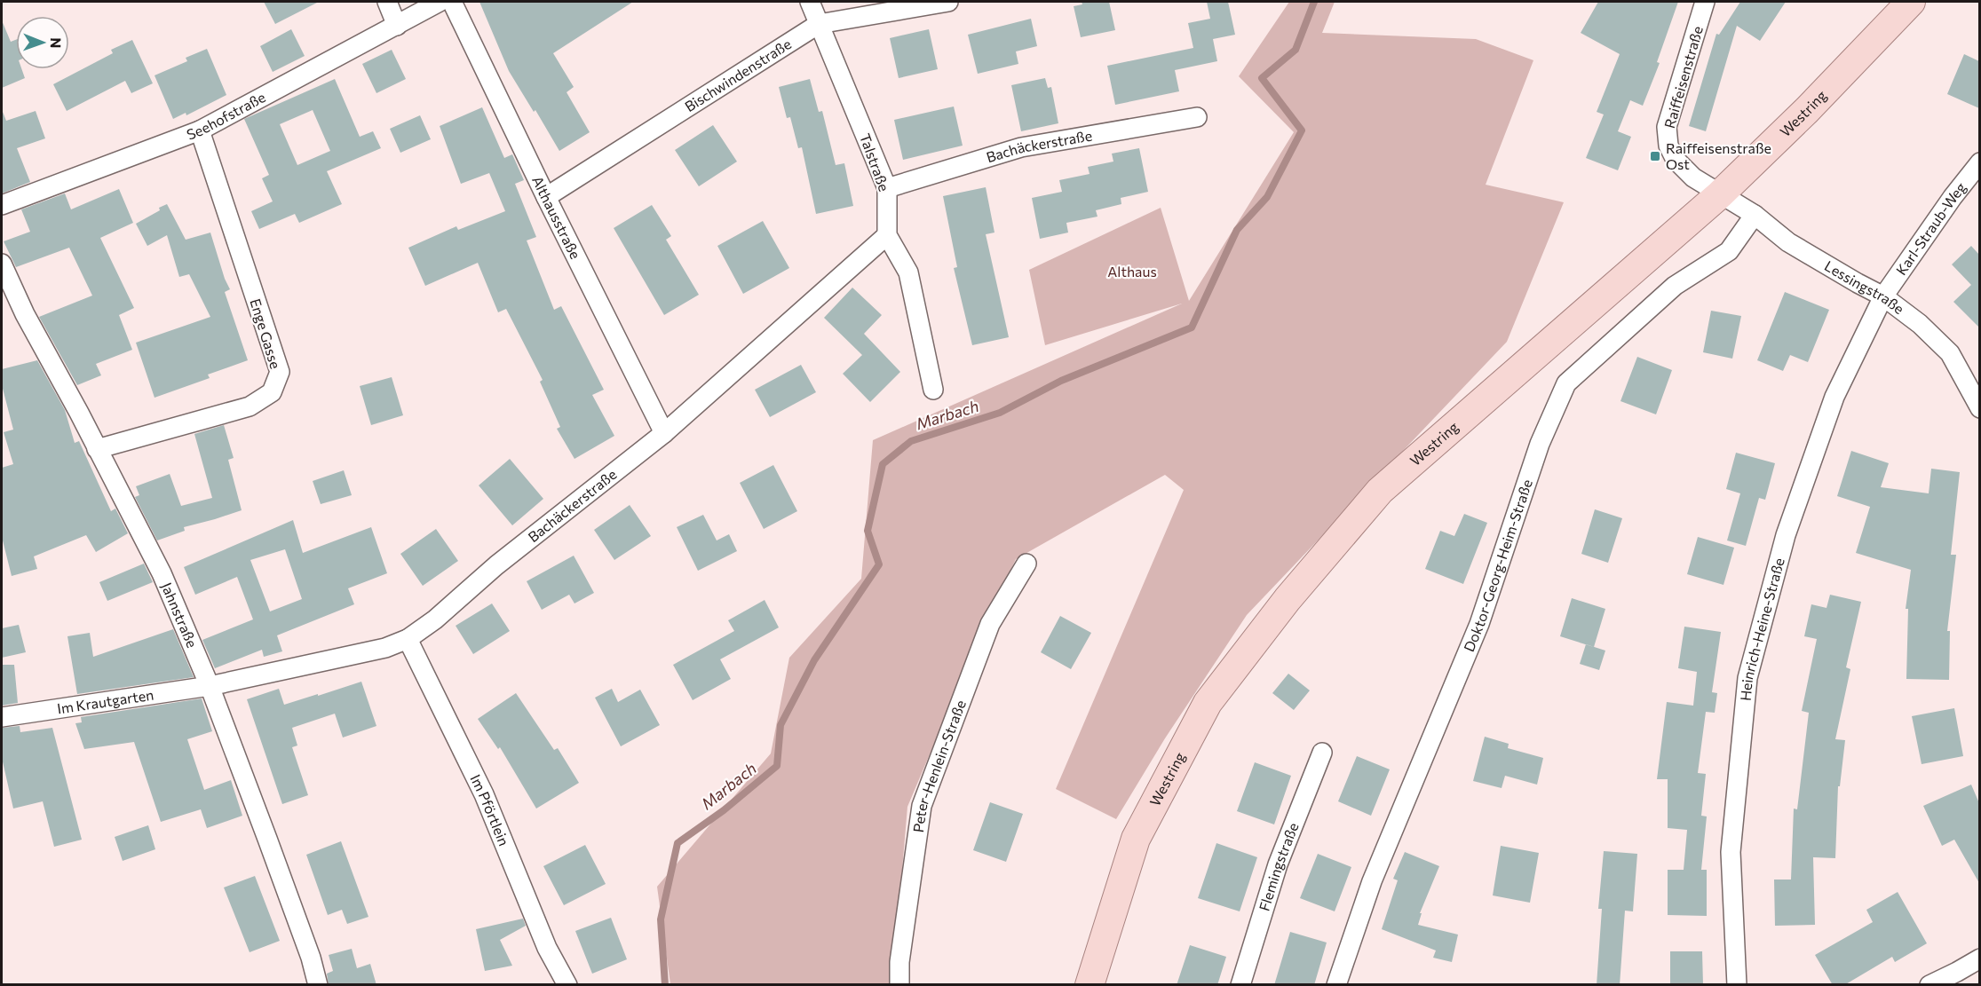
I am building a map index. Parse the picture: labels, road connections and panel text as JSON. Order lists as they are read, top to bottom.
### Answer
{
  "streets": {
    "main road": ["Westring"],
    "street": [
      "Bischwindenstraße",
      "Raiffeisenstraße",
      "Seehofstraße",
      "Bachäckerstraße",
      "Talstraße",
      "Althausstraße",
      "Karl-Straub-Weg",
      "Lessingstraße",
      "Enge Gasse",
      "Doktor-Georg-Heim-Straße",
      "Jahnstraße",
      "Heinrich-Heine-Straße",
      "Im Krautgarten",
      "Peter-Henlein-Straße",
      "Im Pförtlein",
      "Flemingstraße"
    ]
  },
  "crossings": [
    ["Bischwindenstraße", "Talstraße"],
    ["Bischwindenstraße", "Althausstraße"],
    ["Raiffeisenstraße", "Westring"],
    ["Raiffeisenstraße", "Lessingstraße"],
    ["Westring", "Lessingstraße"],
    ["Seehofstraße", "Enge Gasse"],
    ["Bachäckerstraße", "Talstraße"],
    ["Bachäckerstraße", "Althausstraße"],
    ["Bachäckerstraße", "Jahnstraße"],
    ["Bachäckerstraße", "Im Krautgarten"],
    ["Bachäckerstraße", "Im Pförtlein"],
    ["Karl-Straub-Weg", "Lessingstraße"],
    ["Karl-Straub-Weg", "Heinrich-Heine-Straße"],
    ["Lessingstraße", "Doktor-Georg-Heim-Straße"],
    ["Lessingstraße", "Heinrich-Heine-Straße"],
    ["Enge Gasse", "Jahnstraße"],
    ["Jahnstraße", "Im Krautgarten"]
  ],
  "water": ["Marbach"],
  "parks": ["Althaus"],
  "places": {
    "transit": ["Raiffeisenstraße Ost"]
  },
  "north": "right"
}
